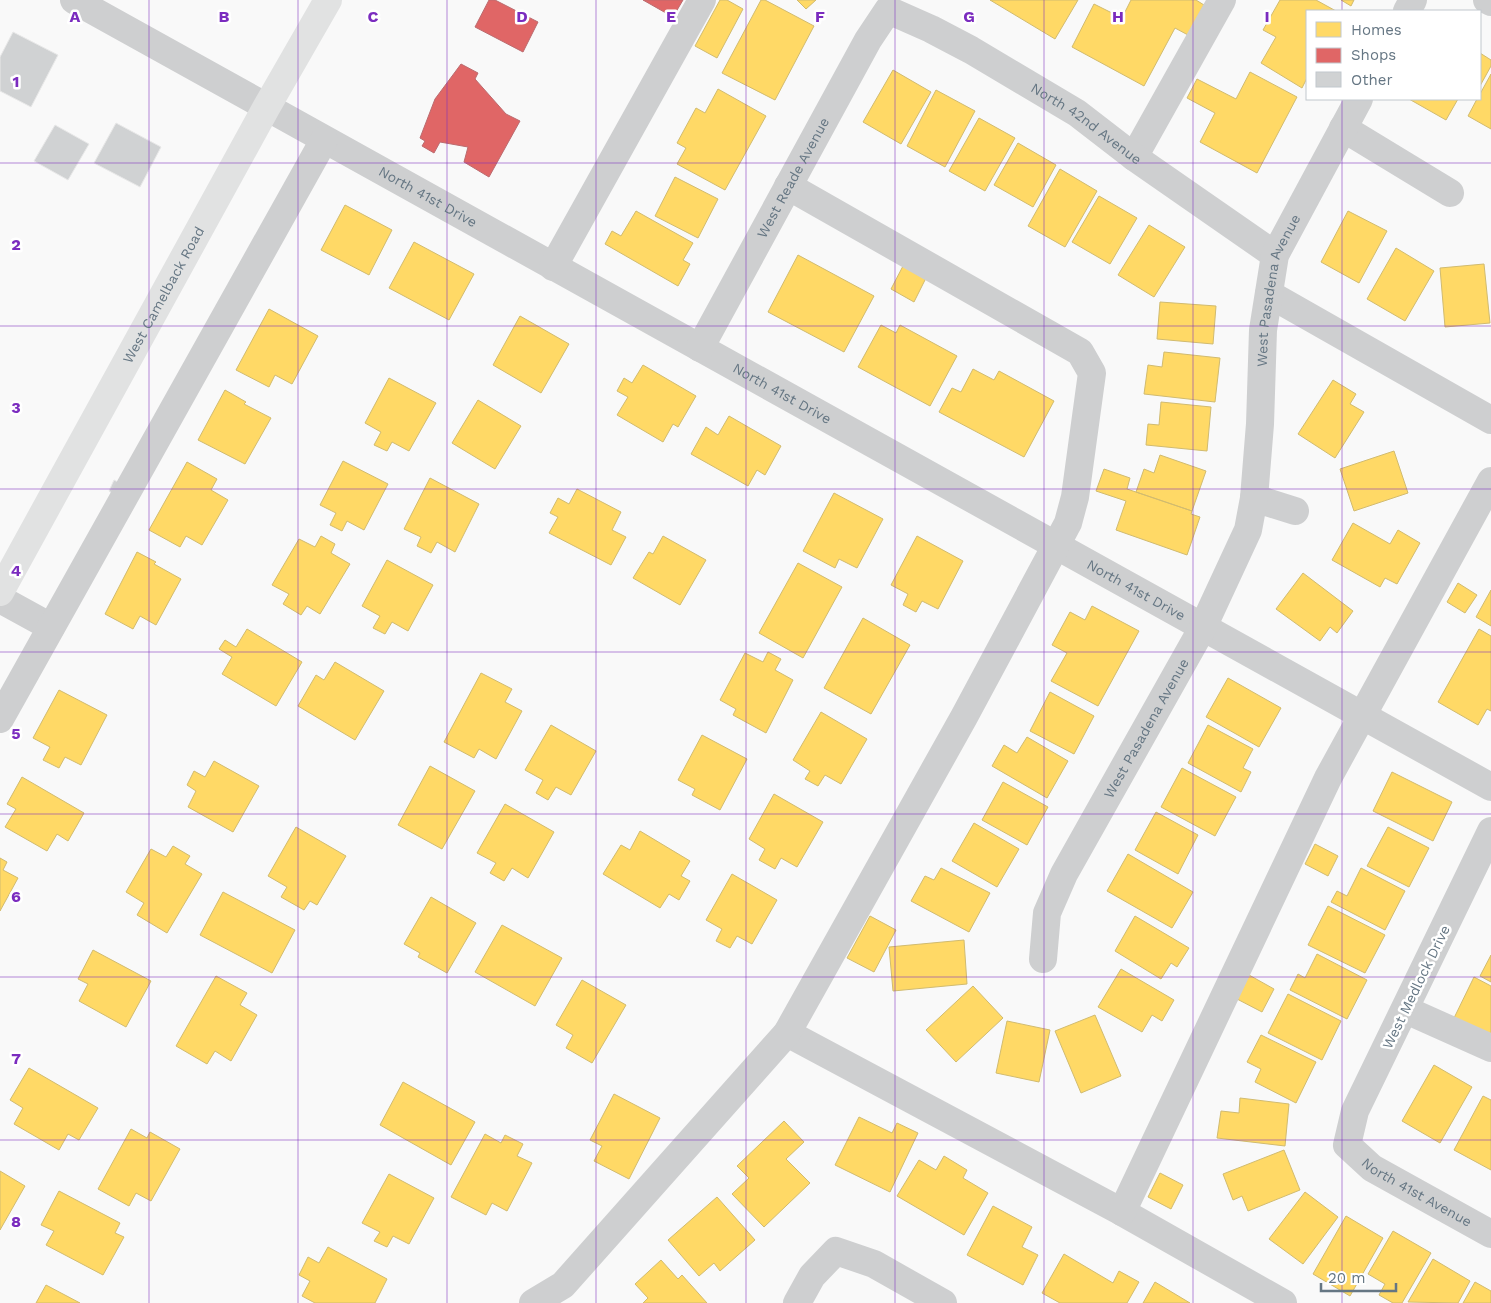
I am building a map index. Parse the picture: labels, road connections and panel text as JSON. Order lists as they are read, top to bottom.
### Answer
{
  "streets": {
    "main road": ["West Camelback Road"],
    "street": [
      "North 42nd Avenue",
      "West Reade Avenue",
      "North 41st Drive",
      "West Pasadena Avenue",
      "West Medlock Drive",
      "North 41st Avenue"
    ]
  },
  "crossings": [
    ["North 42nd Avenue", "West Reade Avenue"],
    ["North 42nd Avenue", "West Pasadena Avenue"],
    ["West Reade Avenue", "North 41st Drive"],
    ["North 41st Drive", "West Pasadena Avenue"],
    ["North 41st Drive", "West Camelback Road"],
    ["West Medlock Drive", "North 41st Avenue"]
  ],
  "legend": ["Homes", "Shops", "Other"],
  "scale_bar": "20 m",
  "grid": {
    "columns": [
      "A",
      "B",
      "C",
      "D",
      "E",
      "F",
      "G",
      "H",
      "I"
    ],
    "rows": [
      "1",
      "2",
      "3",
      "4",
      "5",
      "6",
      "7",
      "8"
    ]
  }
}
